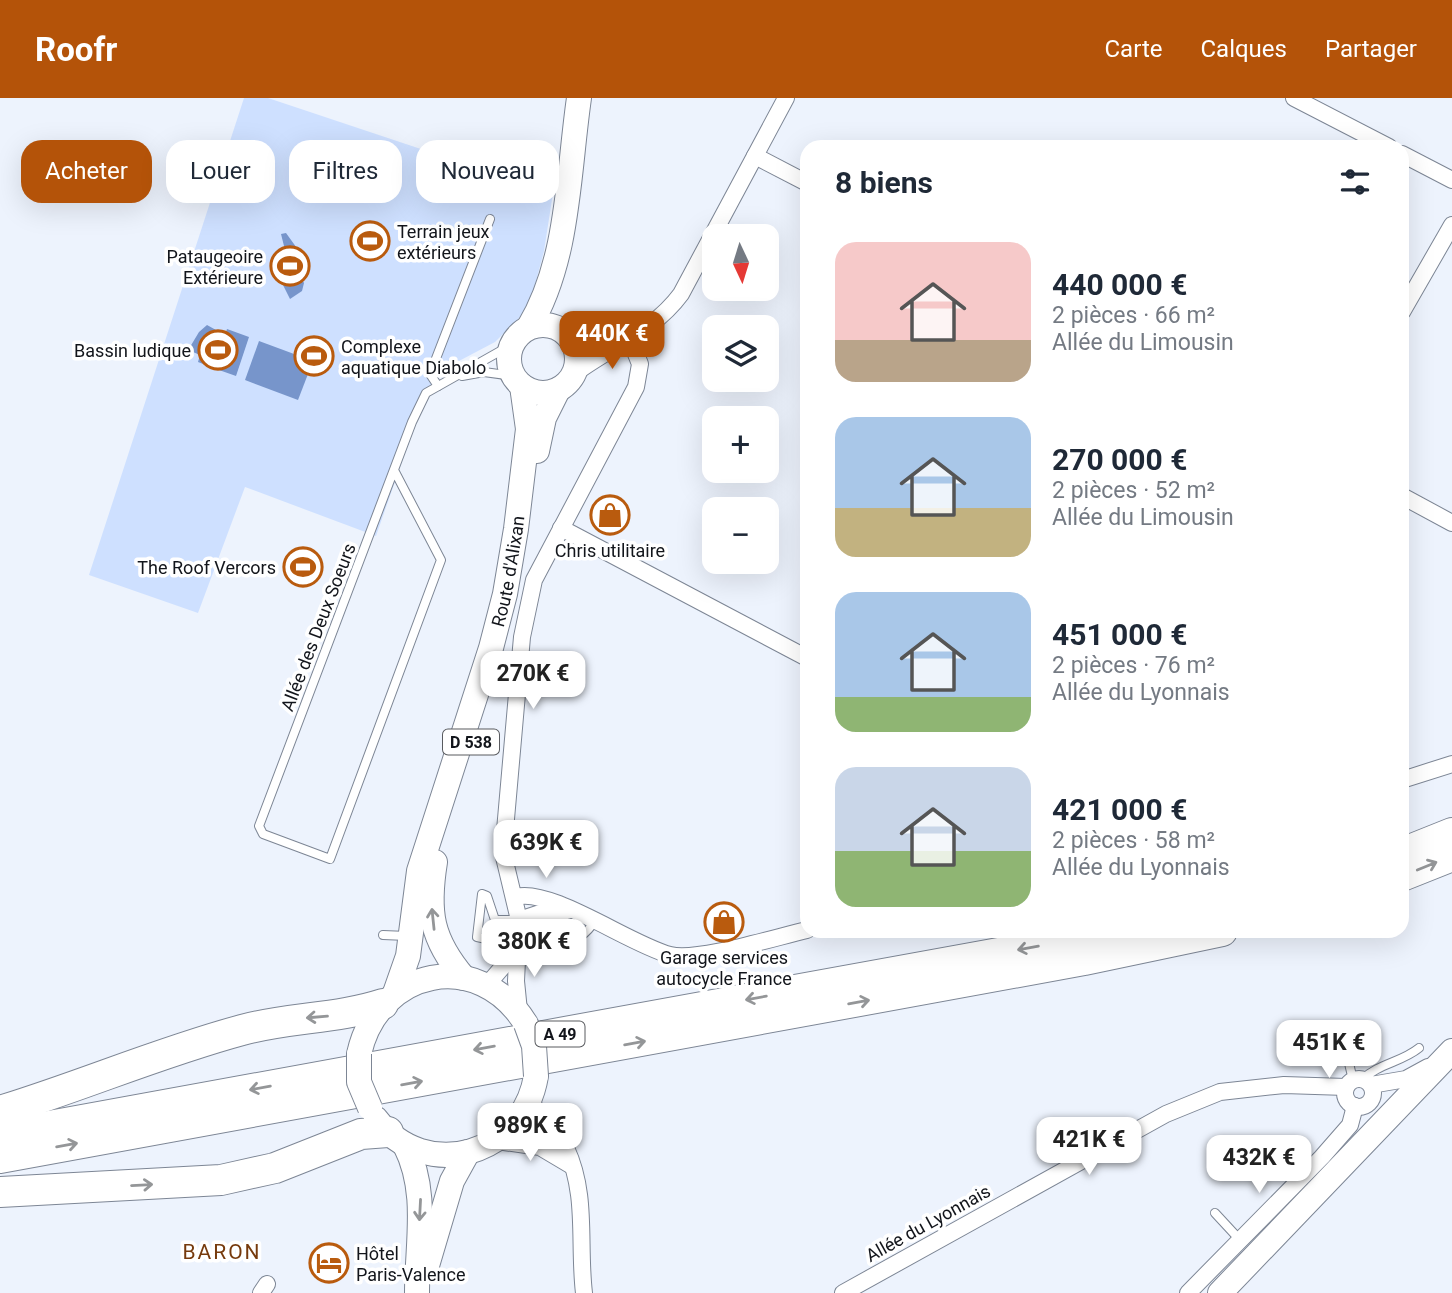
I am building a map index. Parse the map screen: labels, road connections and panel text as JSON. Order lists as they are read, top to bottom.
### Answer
{
  "streets": {
    "highway": ["A 49"],
    "main road": ["Route d'Alixan", "D 538"],
    "street": ["Allée du Lyonnais"],
    "lane": ["Allée des Deux Soeurs"]
  },
  "crossings": [
    ["Route d'Alixan", "Allée des Deux Soeurs"]
  ],
  "districts": ["BARON"],
  "places": {
    "sports": [
      "Terrain jeux extérieurs",
      "Pataugeoire Extérieure",
      "Bassin ludique",
      "Complexe aquatique Diabolo",
      "The Roof Vercors"
    ],
    "shop": ["Chris utilitaire", "Garage services autocycle France"],
    "hotel": ["Hôtel Paris-Valence"]
  },
  "north": "bottom",
  "page": {
    "header": "Roofr",
    "nav": ["Carte", "Calques", "Partager"],
    "chip": [
      "Acheter",
      "Louer",
      "Filtres",
      "Nouveau"
    ],
    "heading": "8 biens",
    "map_buttons": ["+", "−"],
    "list": [
      {
        "name": "440 000 €",
        "note": "2 pièces · 66 m² · Allée du Limousin"
      },
      {
        "name": "270 000 €",
        "note": "2 pièces · 52 m² · Allée du Limousin"
      },
      {
        "name": "451 000 €",
        "note": "2 pièces · 76 m² · Allée du Lyonnais"
      },
      {
        "name": "421 000 €",
        "note": "2 pièces · 58 m² · Allée du Lyonnais"
      }
    ],
    "price": [
      "440K €",
      "270K €",
      "639K €",
      "380K €",
      "451K €",
      "989K €",
      "421K €",
      "432K €"
    ]
  }
}
